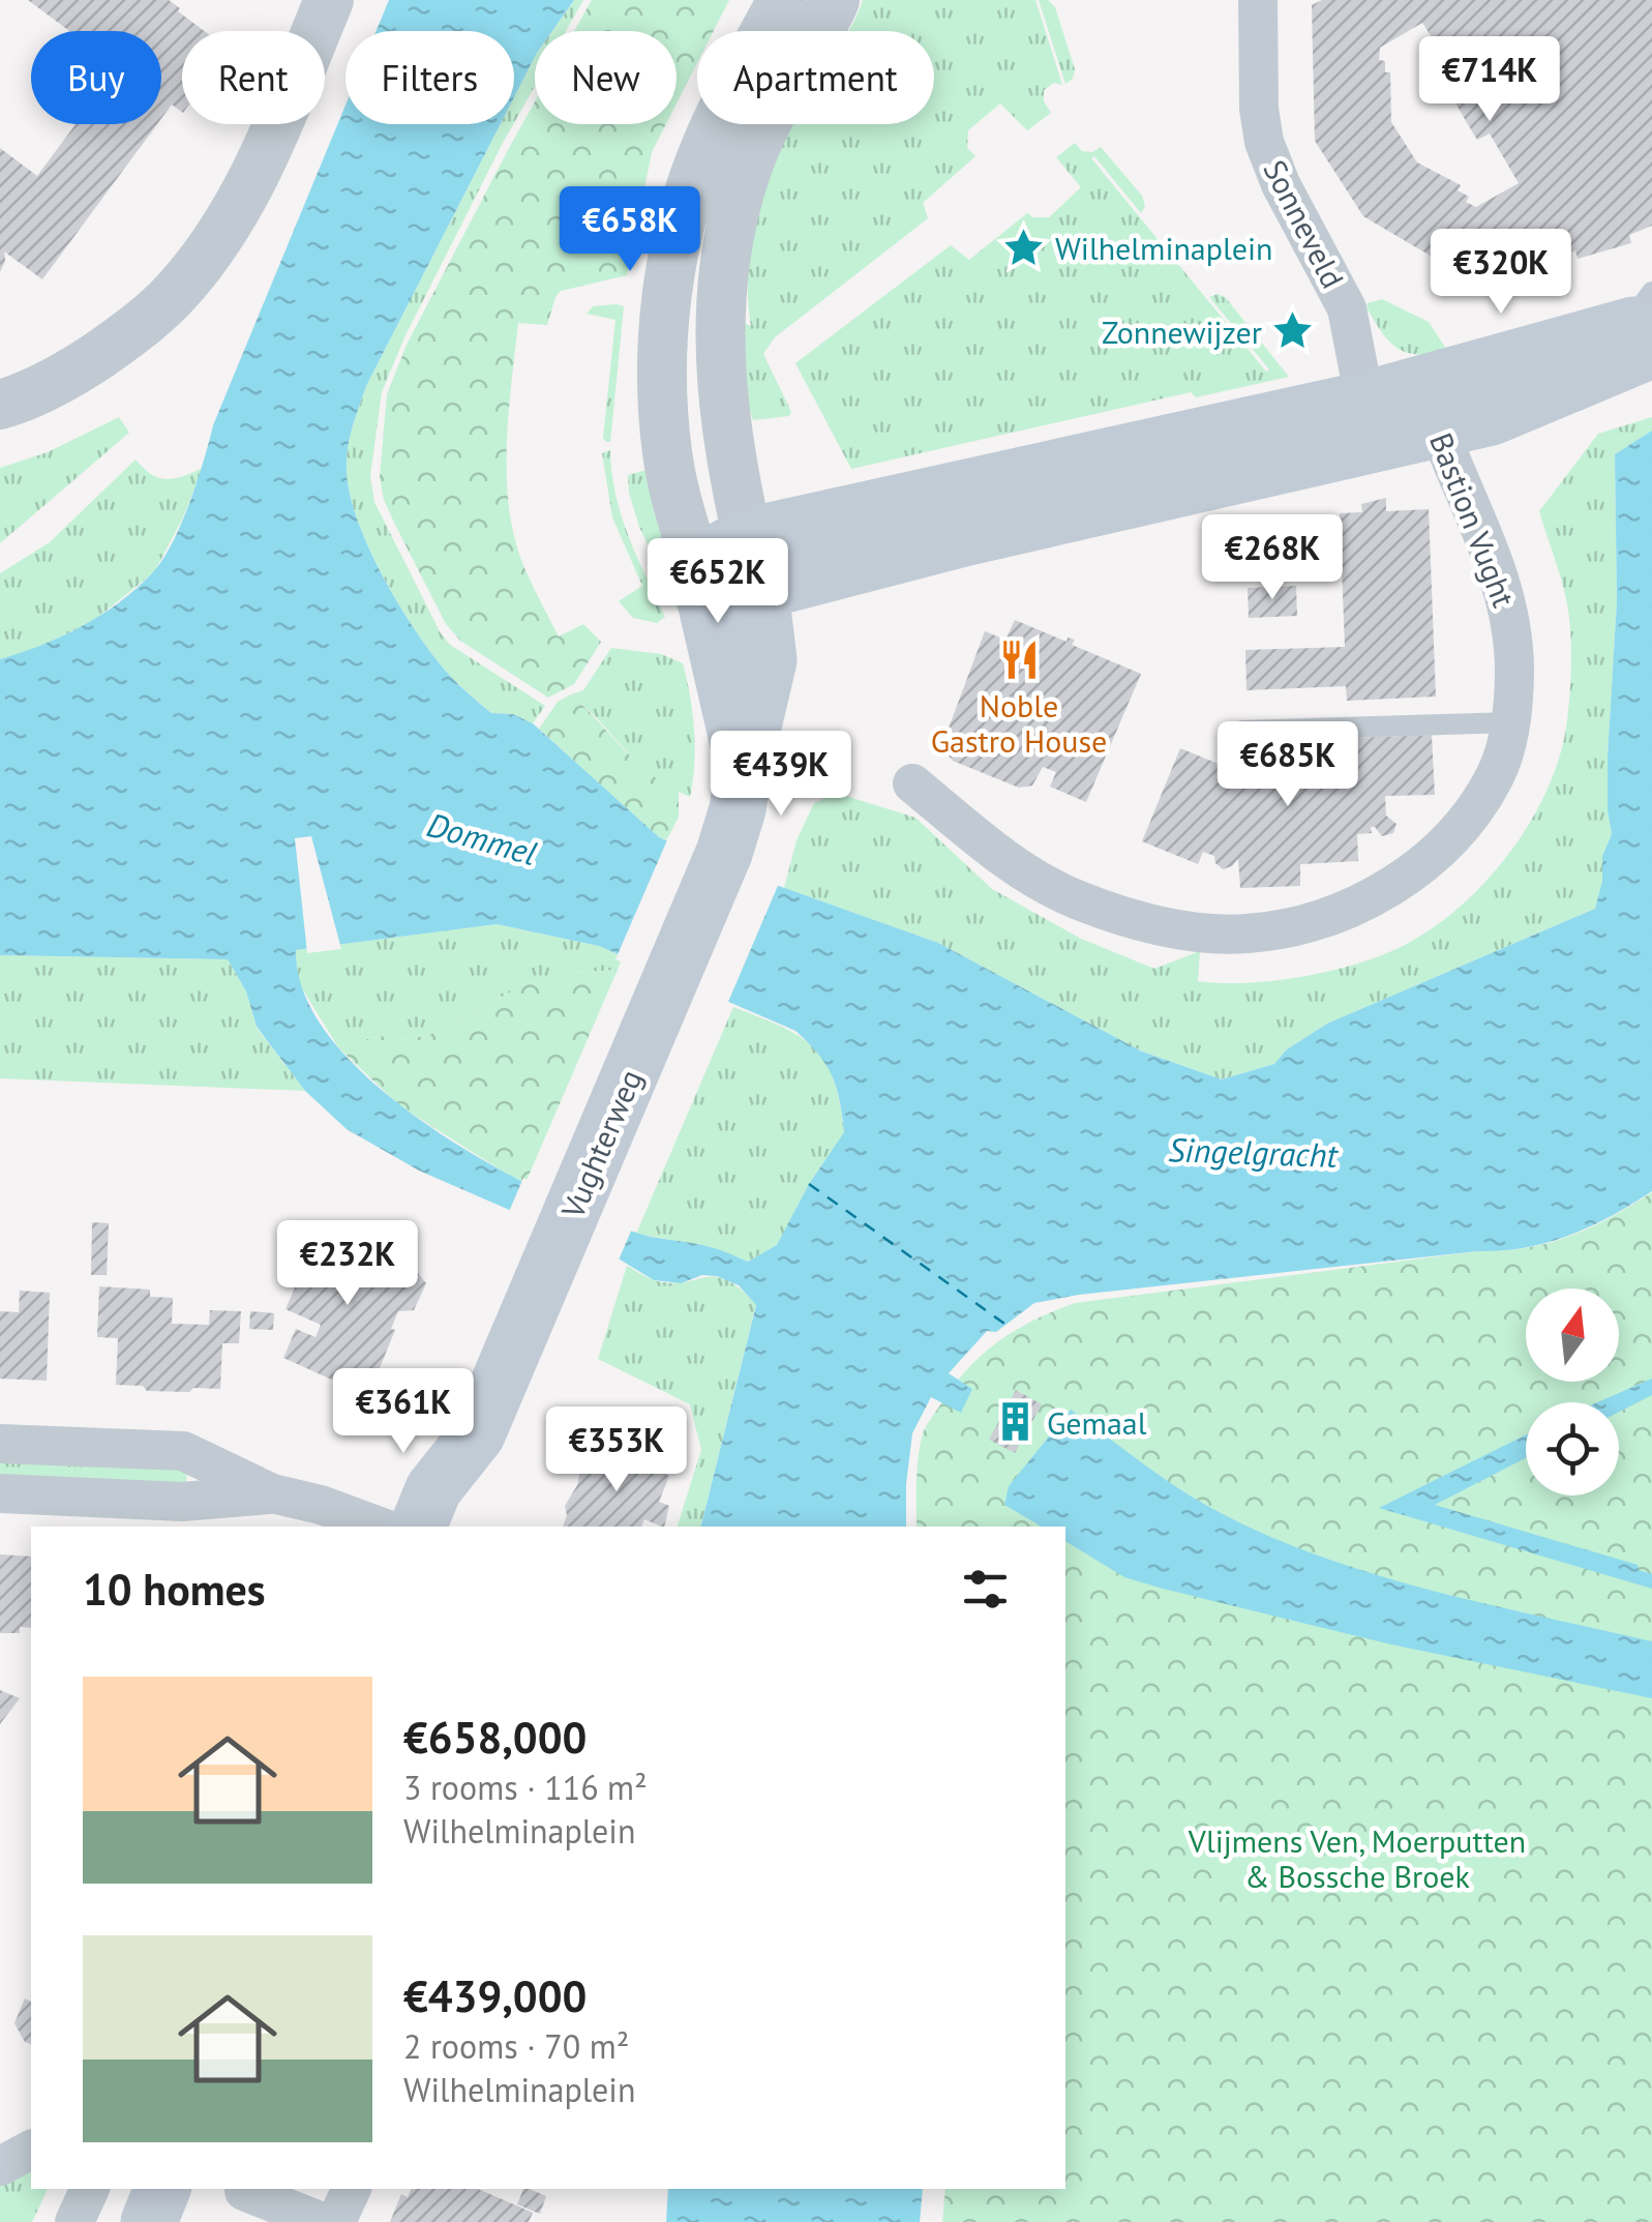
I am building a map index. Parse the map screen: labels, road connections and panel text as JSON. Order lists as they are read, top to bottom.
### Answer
{
  "streets": {
    "main road": ["Vughterweg"],
    "street": ["Sonneveld", "Bastion Vught"]
  },
  "water": ["Dommel", "Singelgracht"],
  "parks": ["Vlijmens Ven, Moerputten & Bossche Broek"],
  "places": {
    "place": ["Wilhelminaplein", "Zonnewijzer"],
    "restaurant": ["Noble Gastro House"],
    "building": ["Gemaal"]
  },
  "north": "top",
  "page": {
    "chip": [
      "Buy",
      "Rent",
      "Filters",
      "New",
      "Apartment"
    ],
    "price": [
      "€714K",
      "€658K",
      "€320K",
      "€268K",
      "€652K",
      "€685K",
      "€439K",
      "€232K",
      "€361K",
      "€353K"
    ],
    "heading": "10 homes",
    "list": [
      {
        "name": "€658,000",
        "note": "3 rooms · 116 m² · Wilhelminaplein"
      },
      {
        "name": "€439,000",
        "note": "2 rooms · 70 m² · Wilhelminaplein"
      }
    ]
  }
}
